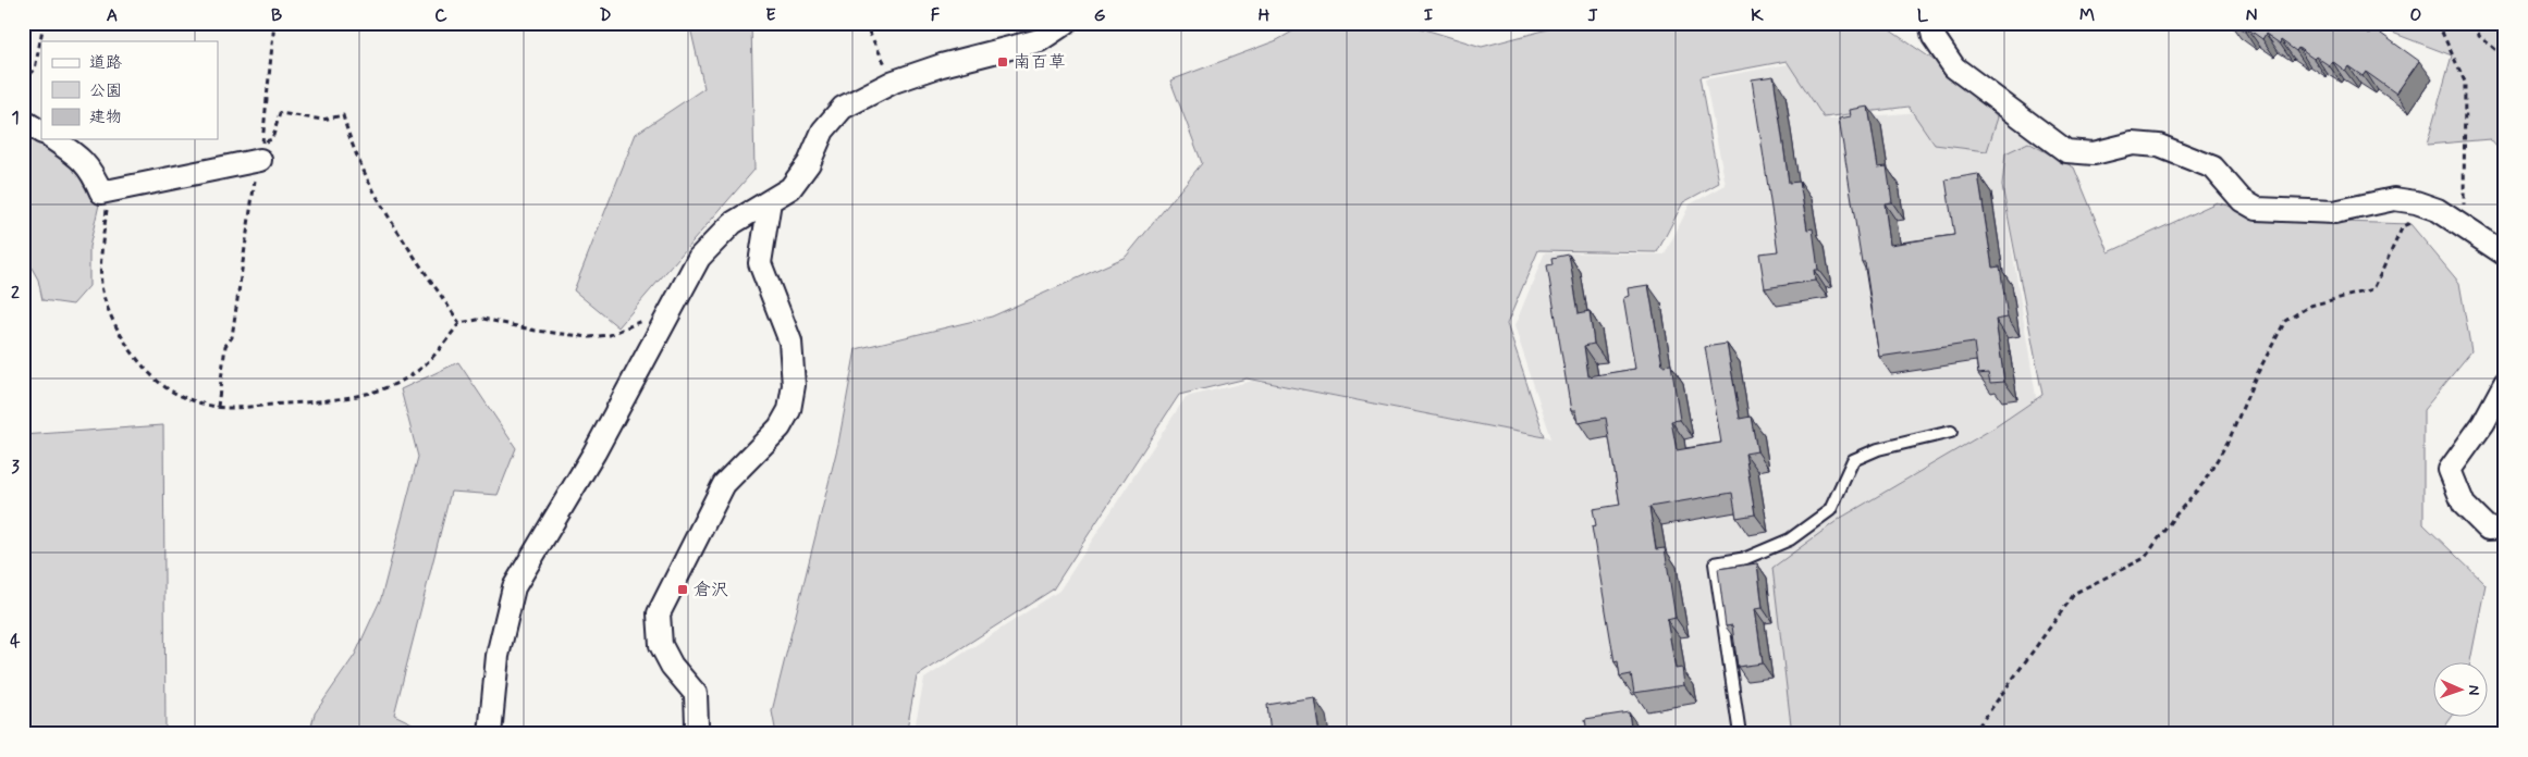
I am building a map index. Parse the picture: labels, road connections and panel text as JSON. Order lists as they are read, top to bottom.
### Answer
{
  "places": {
    "transit": ["南百草", "倉沢"]
  },
  "legend": ["道路", "公園", "建物"],
  "north": "right",
  "grid": {
    "columns": [
      "A",
      "B",
      "C",
      "D",
      "E",
      "F",
      "G",
      "H",
      "I",
      "J",
      "K",
      "L",
      "M",
      "N",
      "O"
    ],
    "rows": [
      "1",
      "2",
      "3",
      "4"
    ]
  }
}
